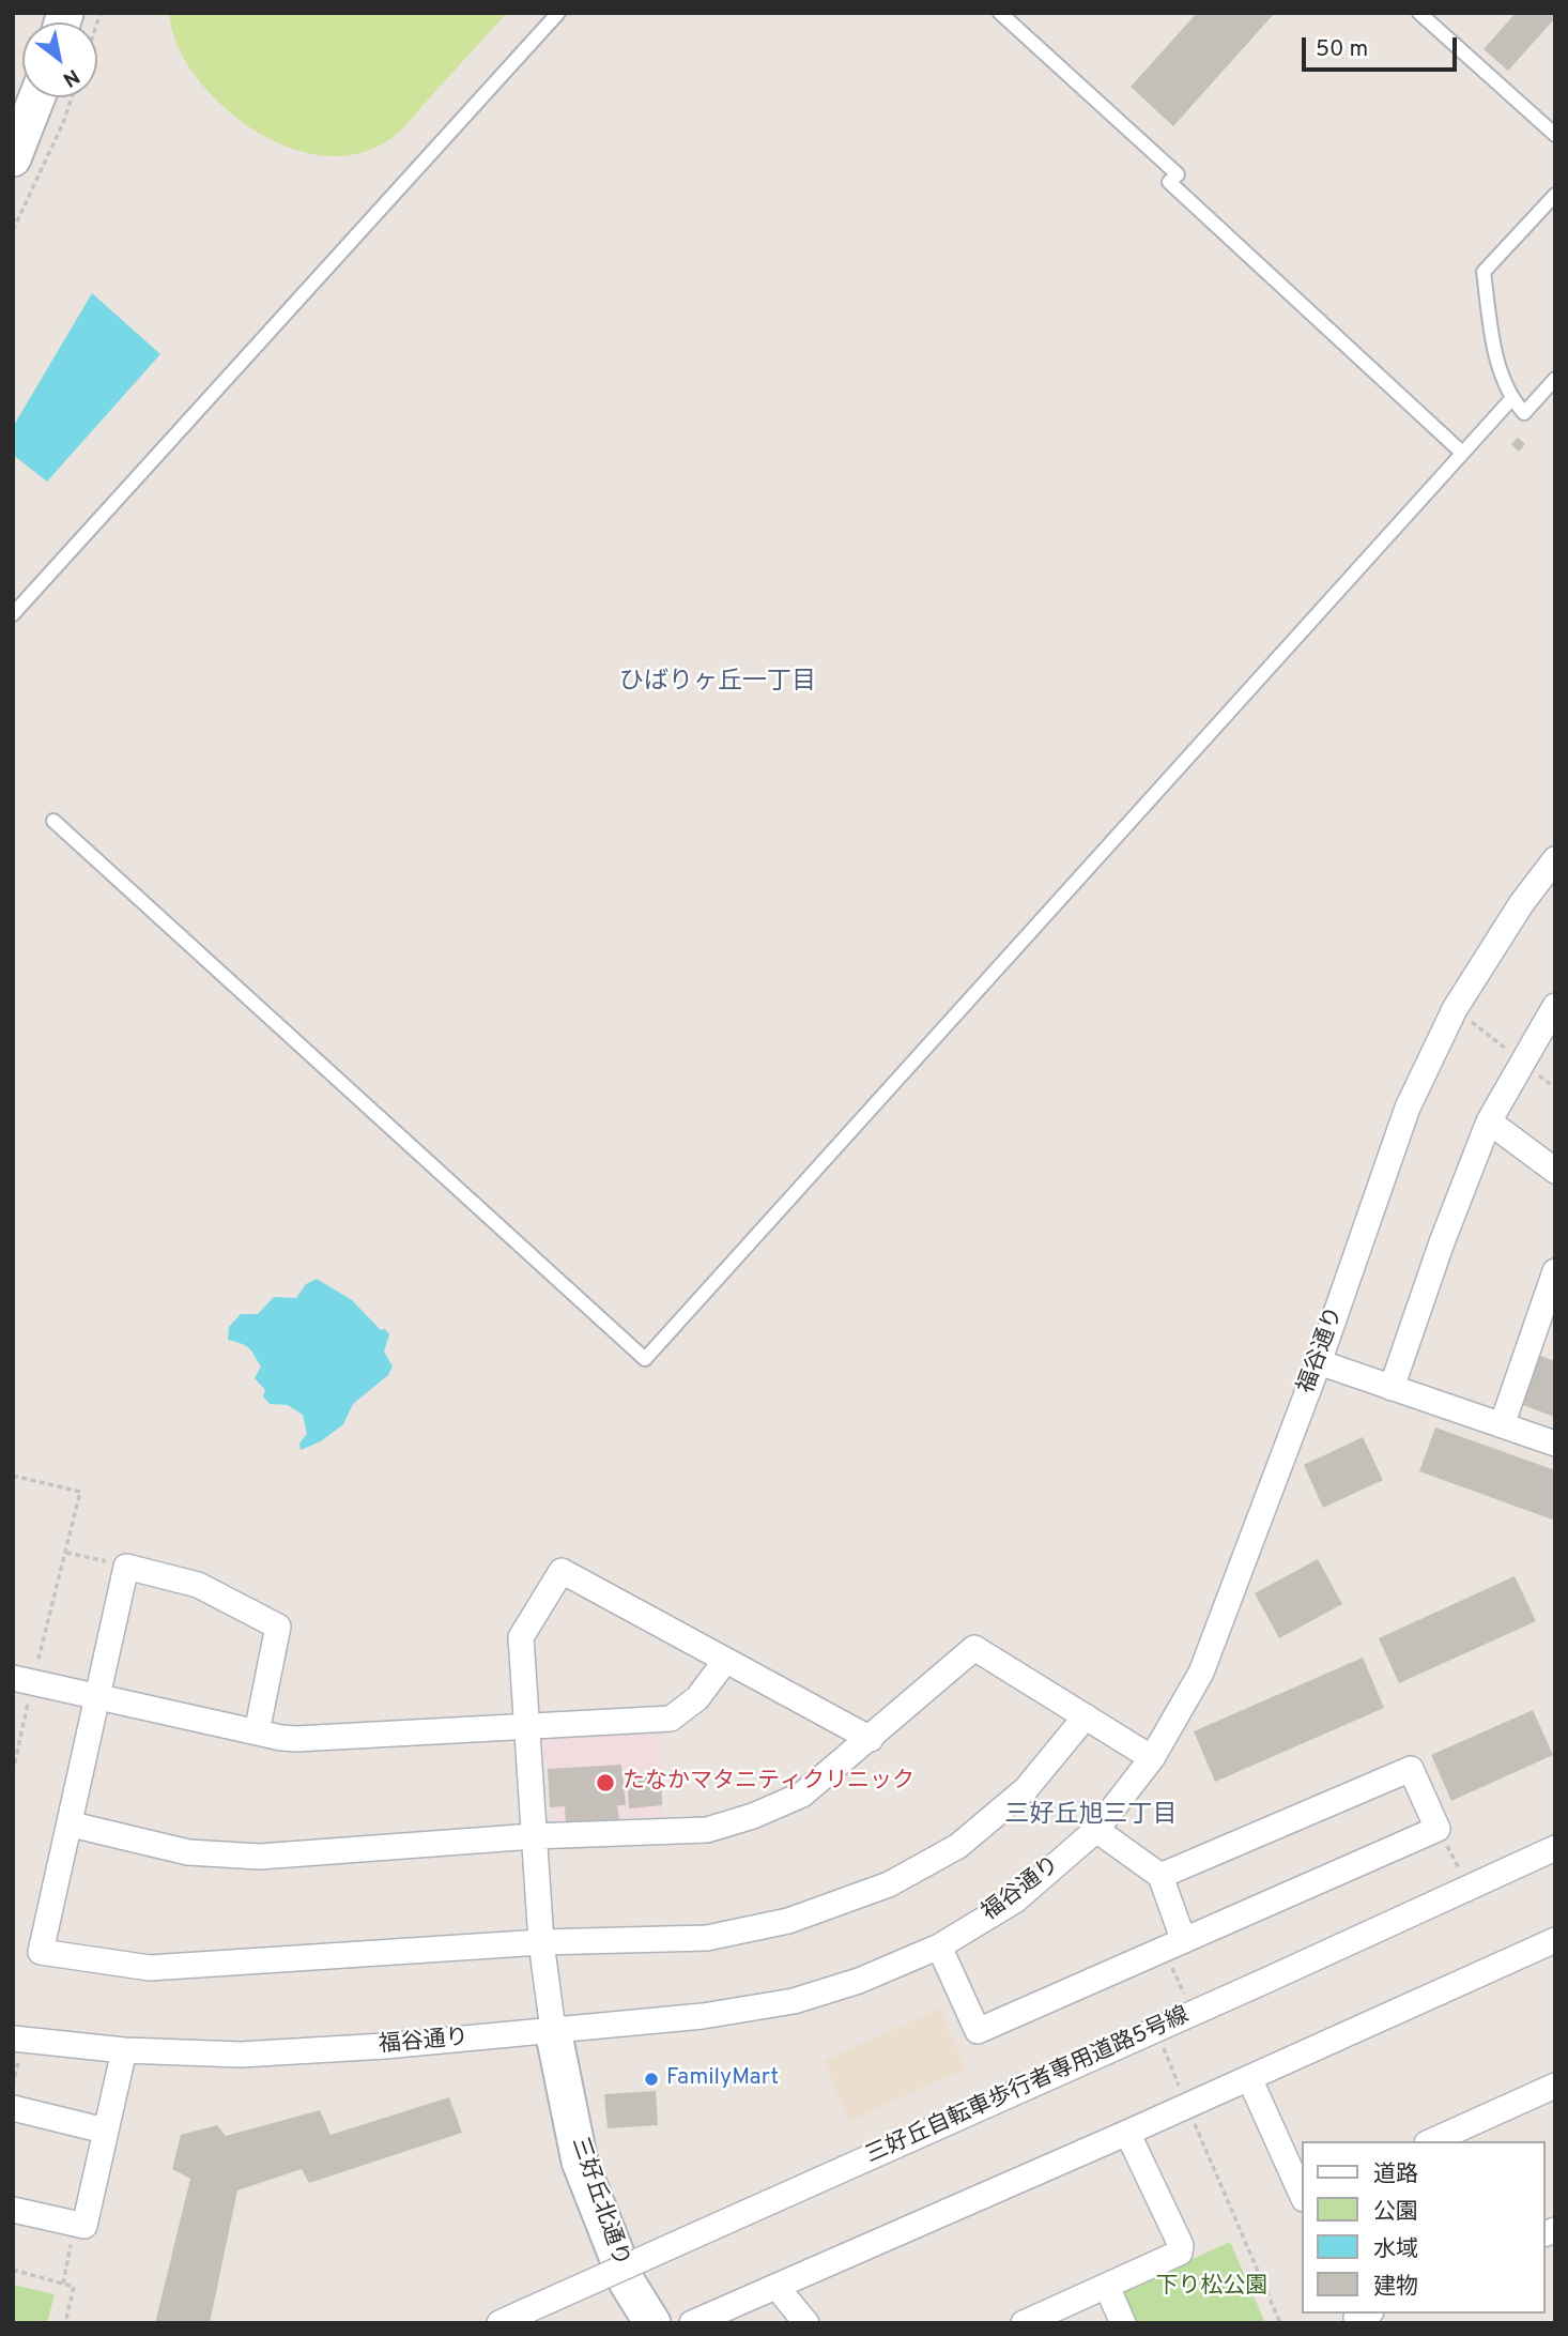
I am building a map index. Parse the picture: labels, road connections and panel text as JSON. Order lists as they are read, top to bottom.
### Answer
{
  "streets": {
    "street": ["福谷通り", "三好丘自転車歩行者専用道路5号線", "三好丘北通り"]
  },
  "crossings": [
    ["福谷通り", "三好丘北通り"]
  ],
  "districts": ["ひばりヶ丘一丁目", "三好丘旭三丁目"],
  "parks": ["下り松公園"],
  "places": ["たなかマタニティクリニック", "FamilyMart"],
  "legend": [
    "道路",
    "公園",
    "水域",
    "建物"
  ],
  "scale_bar": "50 m",
  "north": "bottom right"
}
